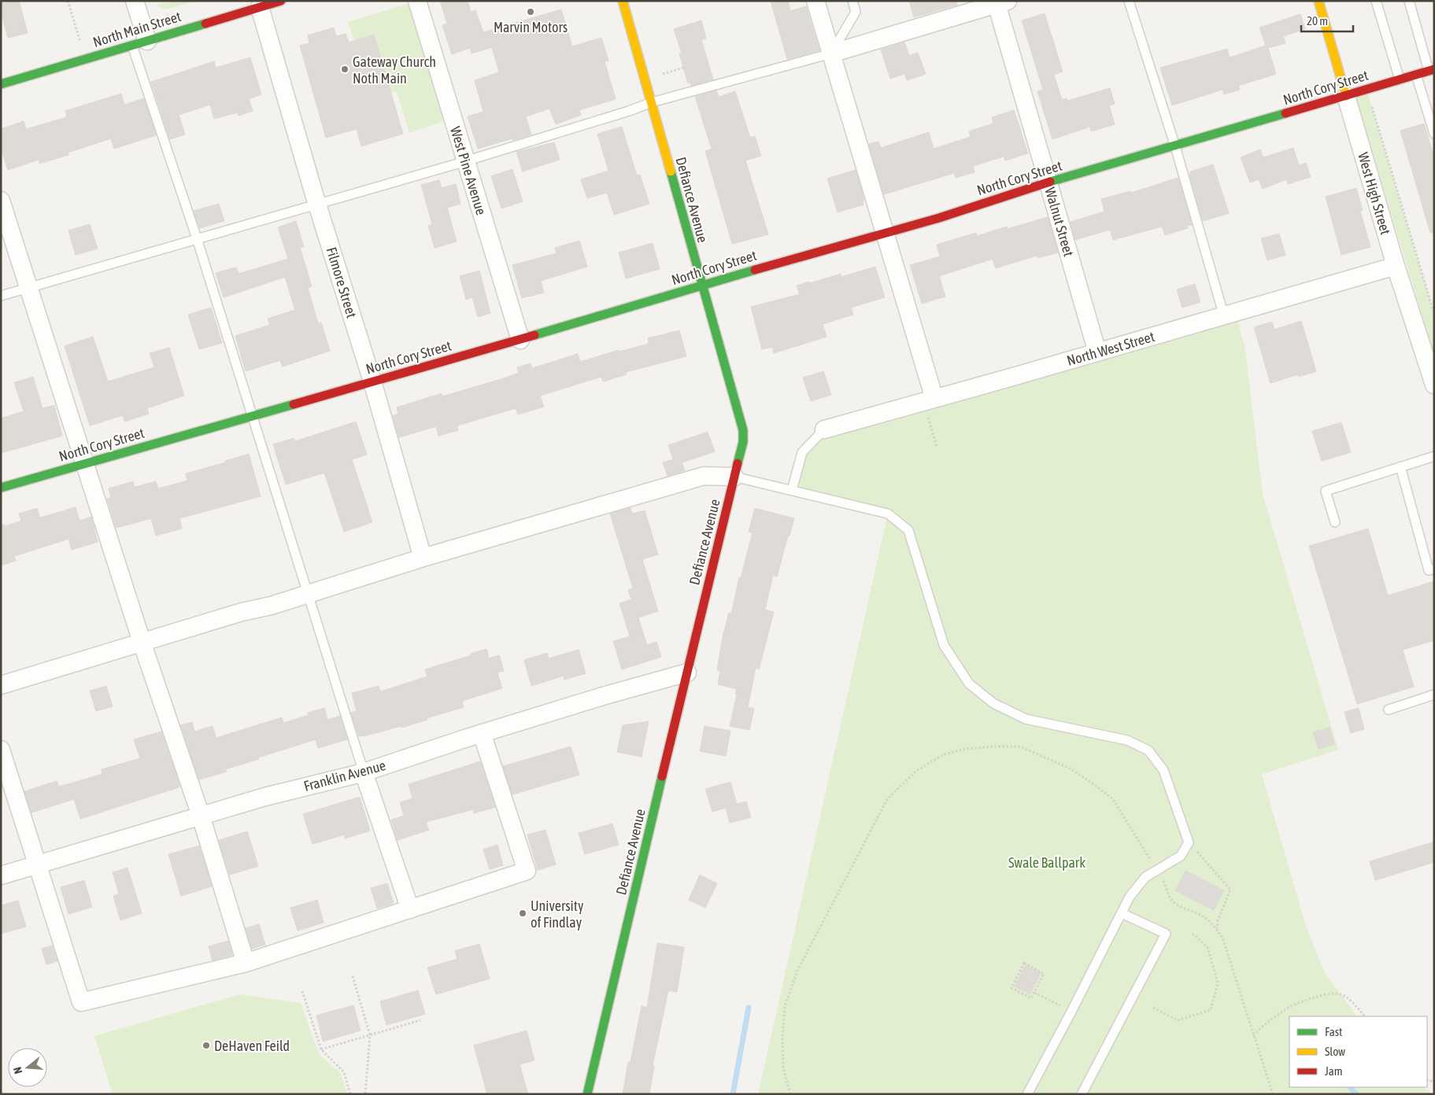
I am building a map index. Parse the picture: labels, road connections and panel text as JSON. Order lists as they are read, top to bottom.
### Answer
{
  "streets": {
    "street": [
      "North Main Street",
      "North Cory Street",
      "West Pine Avenue",
      "West High Street",
      "Defiance Avenue",
      "Walnut Street",
      "Filmore Street",
      "North West Street",
      "Franklin Avenue"
    ]
  },
  "crossings": [
    ["North Main Street", "Filmore Street"],
    ["North Cory Street", "West Pine Avenue"],
    ["North Cory Street", "West High Street"],
    ["North Cory Street", "Defiance Avenue"],
    ["North Cory Street", "Walnut Street"],
    ["North Cory Street", "Filmore Street"],
    ["West High Street", "North West Street"],
    ["Defiance Avenue", "Franklin Avenue"],
    ["Walnut Street", "North West Street"]
  ],
  "parks": ["Swale Ballpark"],
  "places": [
    "Marvin Motors",
    "Gateway Church Noth Main",
    "University of Findlay",
    "DeHaven Feild"
  ],
  "legend": ["Fast", "Slow", "Jam"],
  "scale_bar": "20 m",
  "north": "left"
}
